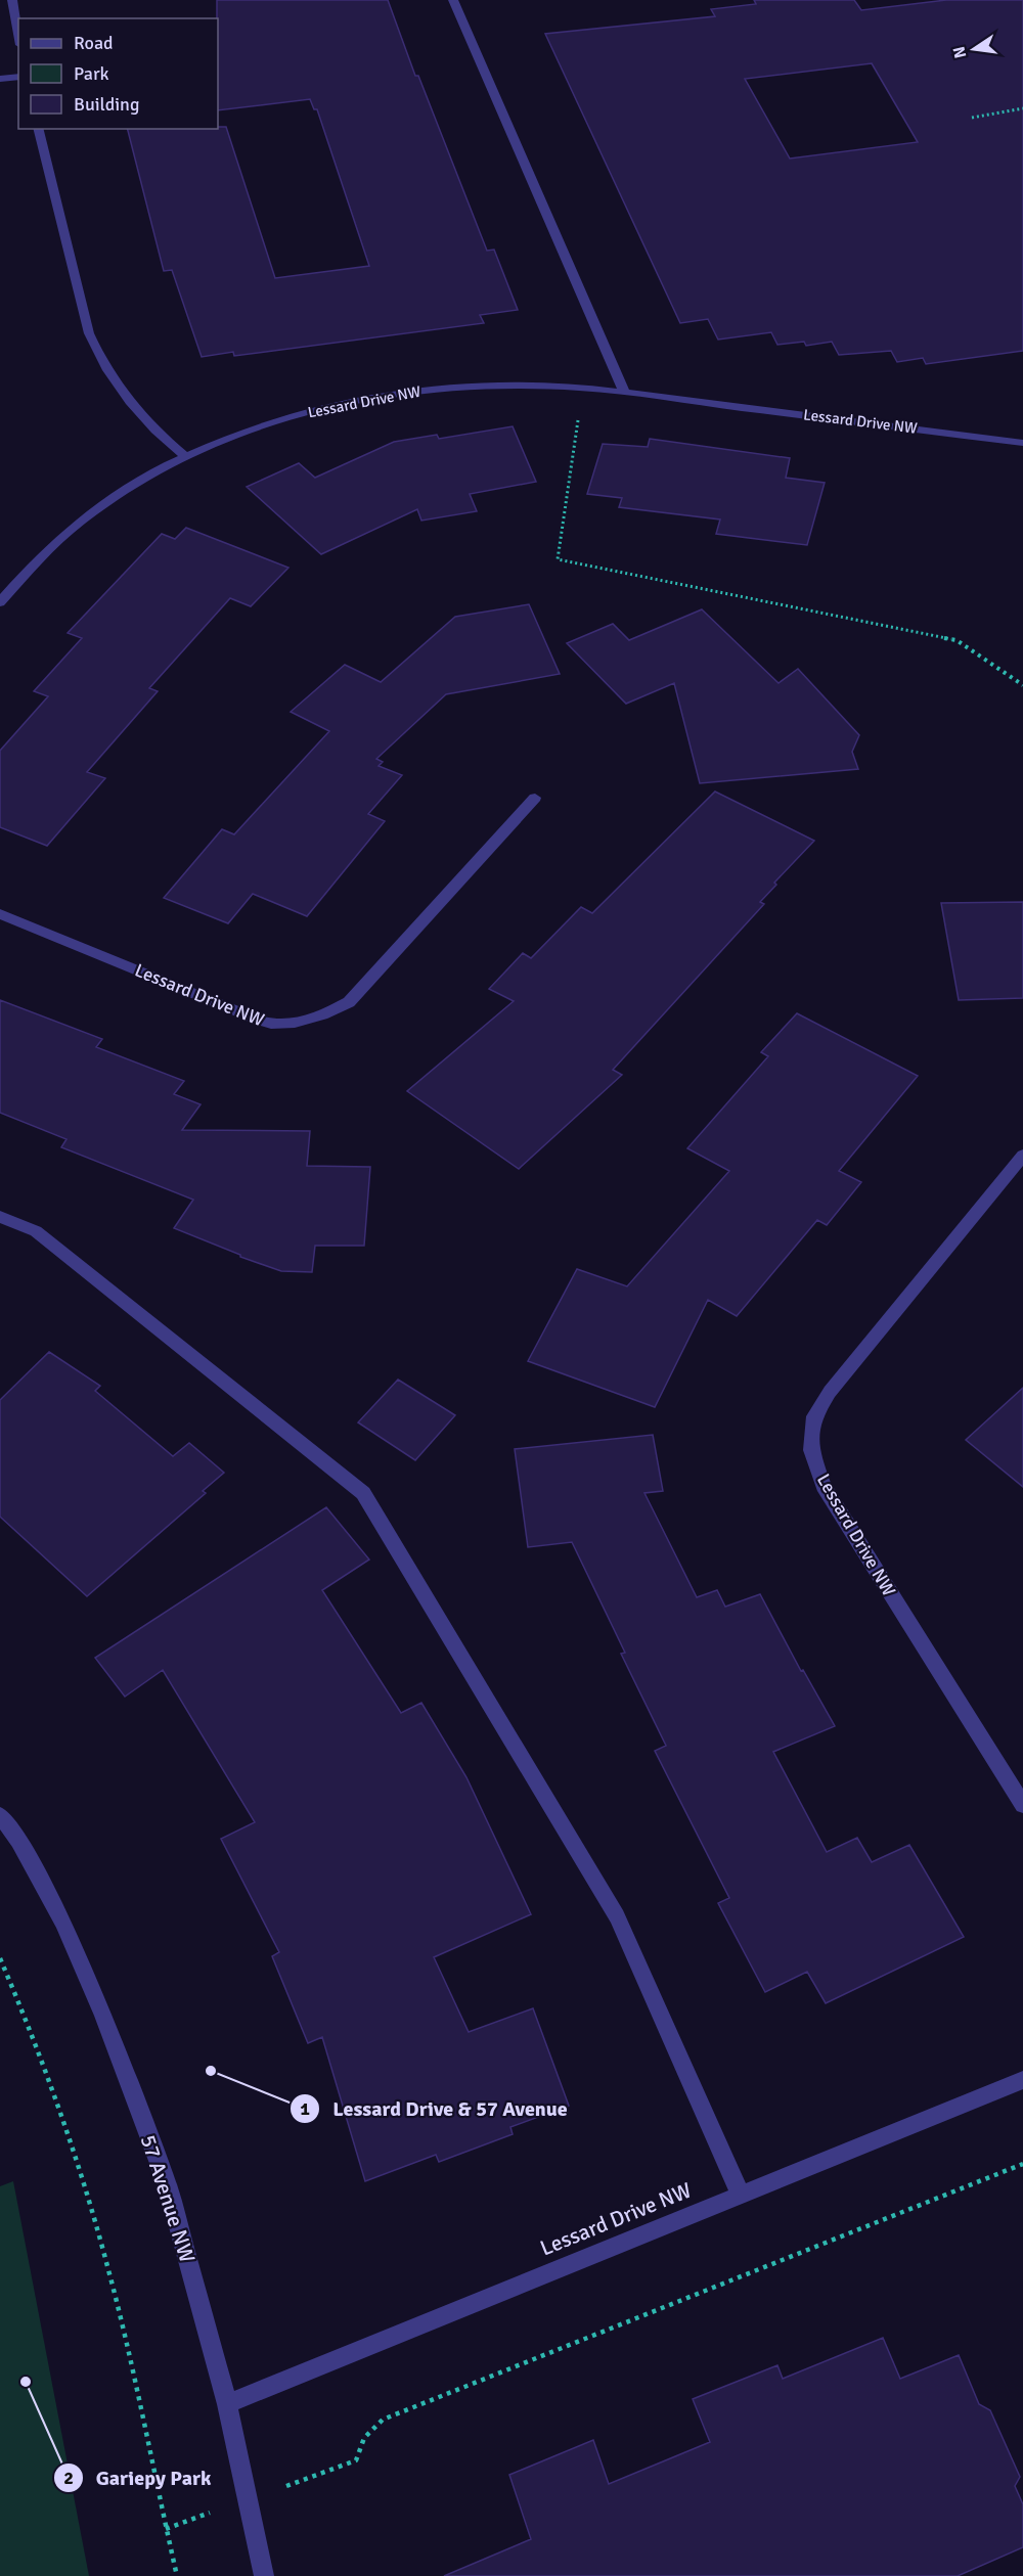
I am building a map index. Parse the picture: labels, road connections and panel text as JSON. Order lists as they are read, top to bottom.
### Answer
{
  "streets": {
    "street": ["Lessard Drive NW", "57 Avenue NW"]
  },
  "crossings": [
    ["Lessard Drive NW", "57 Avenue NW"]
  ],
  "places": ["Lessard Drive & 57 Avenue", "Gariepy Park"],
  "legend": ["Road", "Park", "Building"],
  "north": "left"
}
